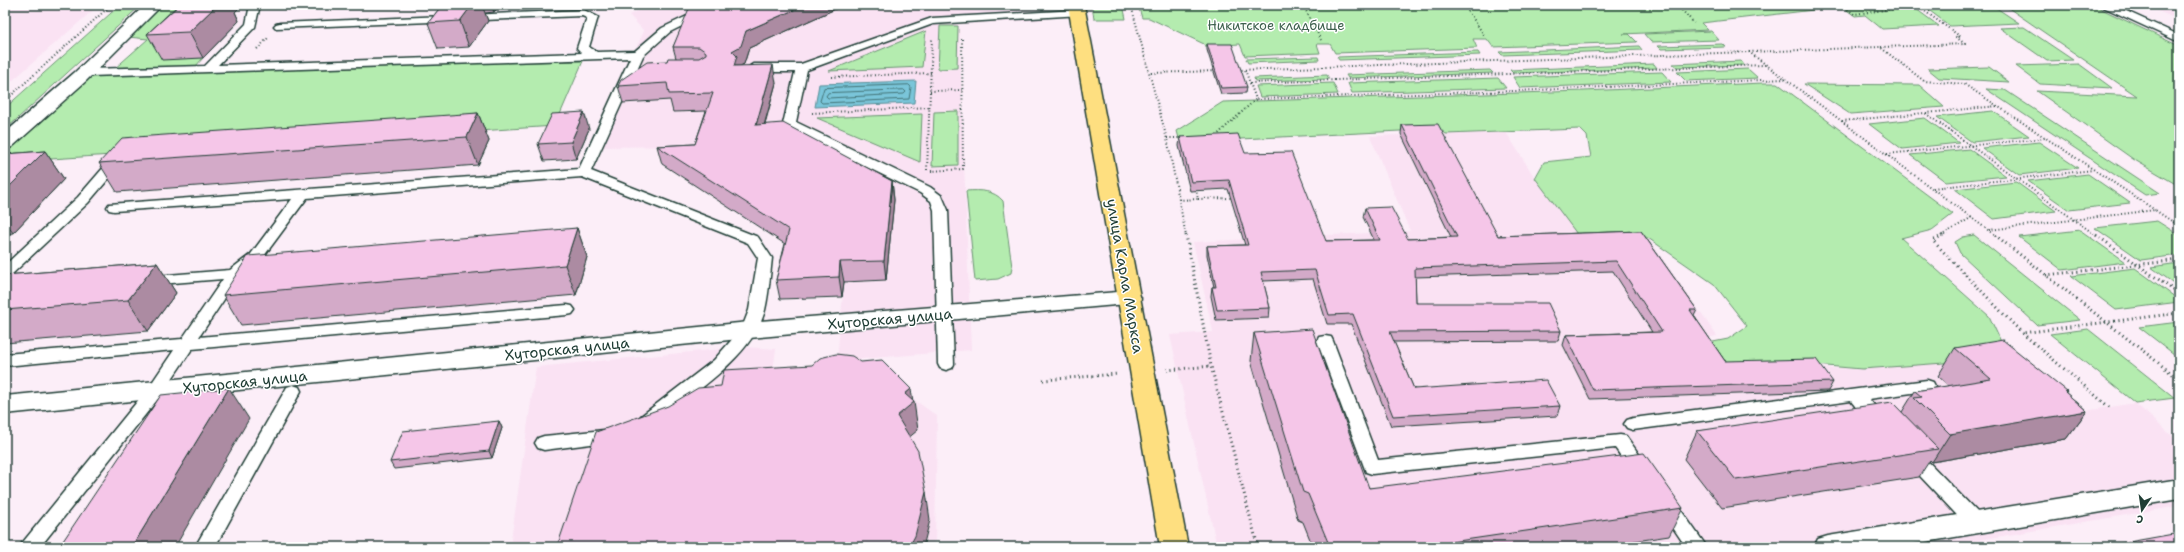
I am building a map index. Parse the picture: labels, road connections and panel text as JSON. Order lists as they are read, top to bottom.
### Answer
{
  "streets": {
    "main road": ["улица Карла Маркса"],
    "street": ["Хуторская улица"]
  },
  "crossings": [
    ["улица Карла Маркса", "Хуторская улица"]
  ],
  "parks": ["Никитское кладбище"],
  "north": "bottom"
}
